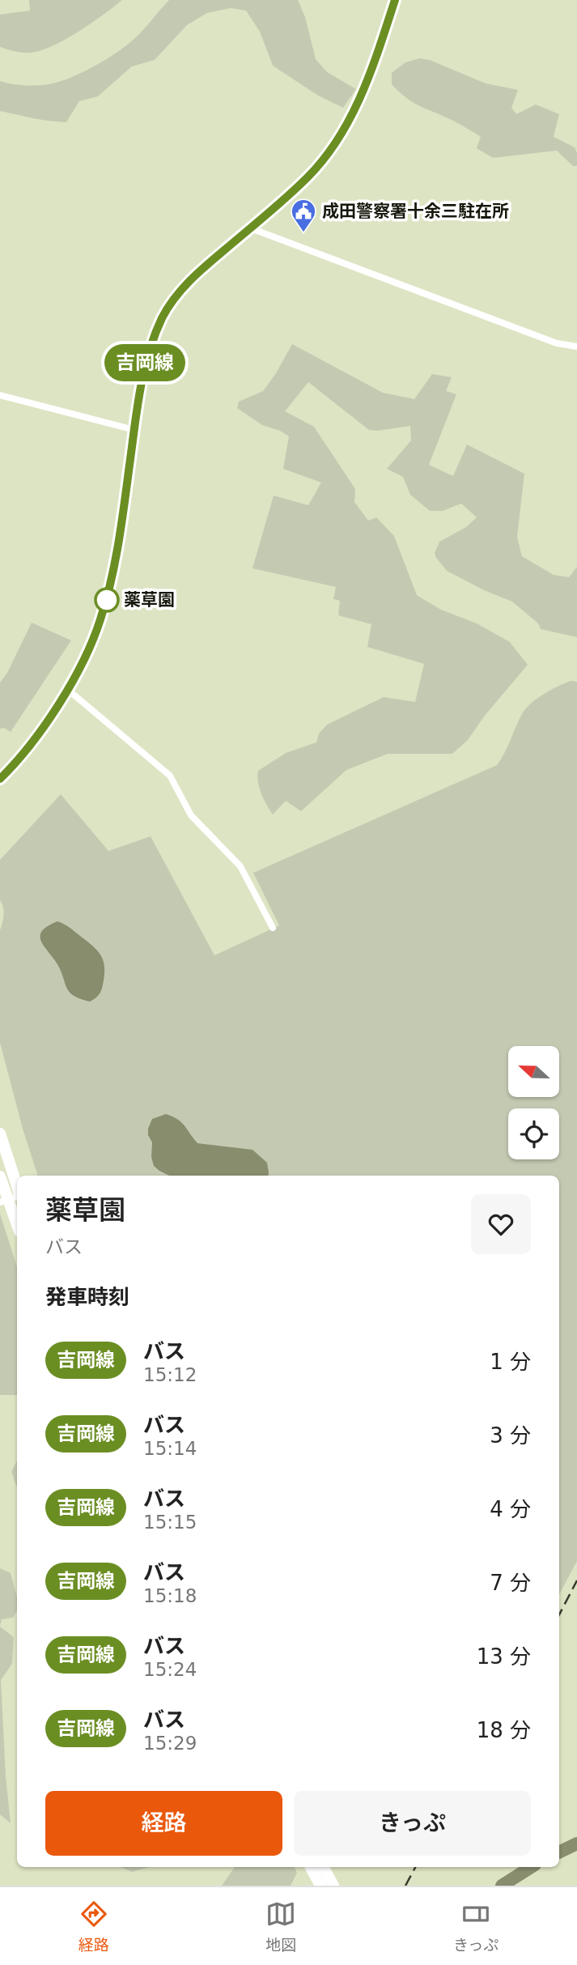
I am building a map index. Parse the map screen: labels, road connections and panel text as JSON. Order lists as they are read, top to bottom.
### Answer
{
  "places": {
    "public building": ["成田警察署十余三駐在所"],
    "other": ["薬草園"]
  },
  "lines": ["bus line 吉岡線"],
  "north": "left",
  "page": {
    "on_map": "吉岡線",
    "heading": [
      ["薬草園", "バス"],
      "発車時刻"
    ],
    "list": [
      {
        "mark": "吉岡線",
        "name": "バス",
        "note": "15:12",
        "value": "1 分"
      },
      {
        "mark": "吉岡線",
        "name": "バス",
        "note": "15:14",
        "value": "3 分"
      },
      {
        "mark": "吉岡線",
        "name": "バス",
        "note": "15:15",
        "value": "4 分"
      },
      {
        "mark": "吉岡線",
        "name": "バス",
        "note": "15:18",
        "value": "7 分"
      },
      {
        "mark": "吉岡線",
        "name": "バス",
        "note": "15:24",
        "value": "13 分"
      },
      {
        "mark": "吉岡線",
        "name": "バス",
        "note": "15:29",
        "value": "18 分"
      }
    ],
    "buttons": ["経路", "きっぷ"],
    "tabs": ["経路", "地図", "きっぷ"]
  }
}
